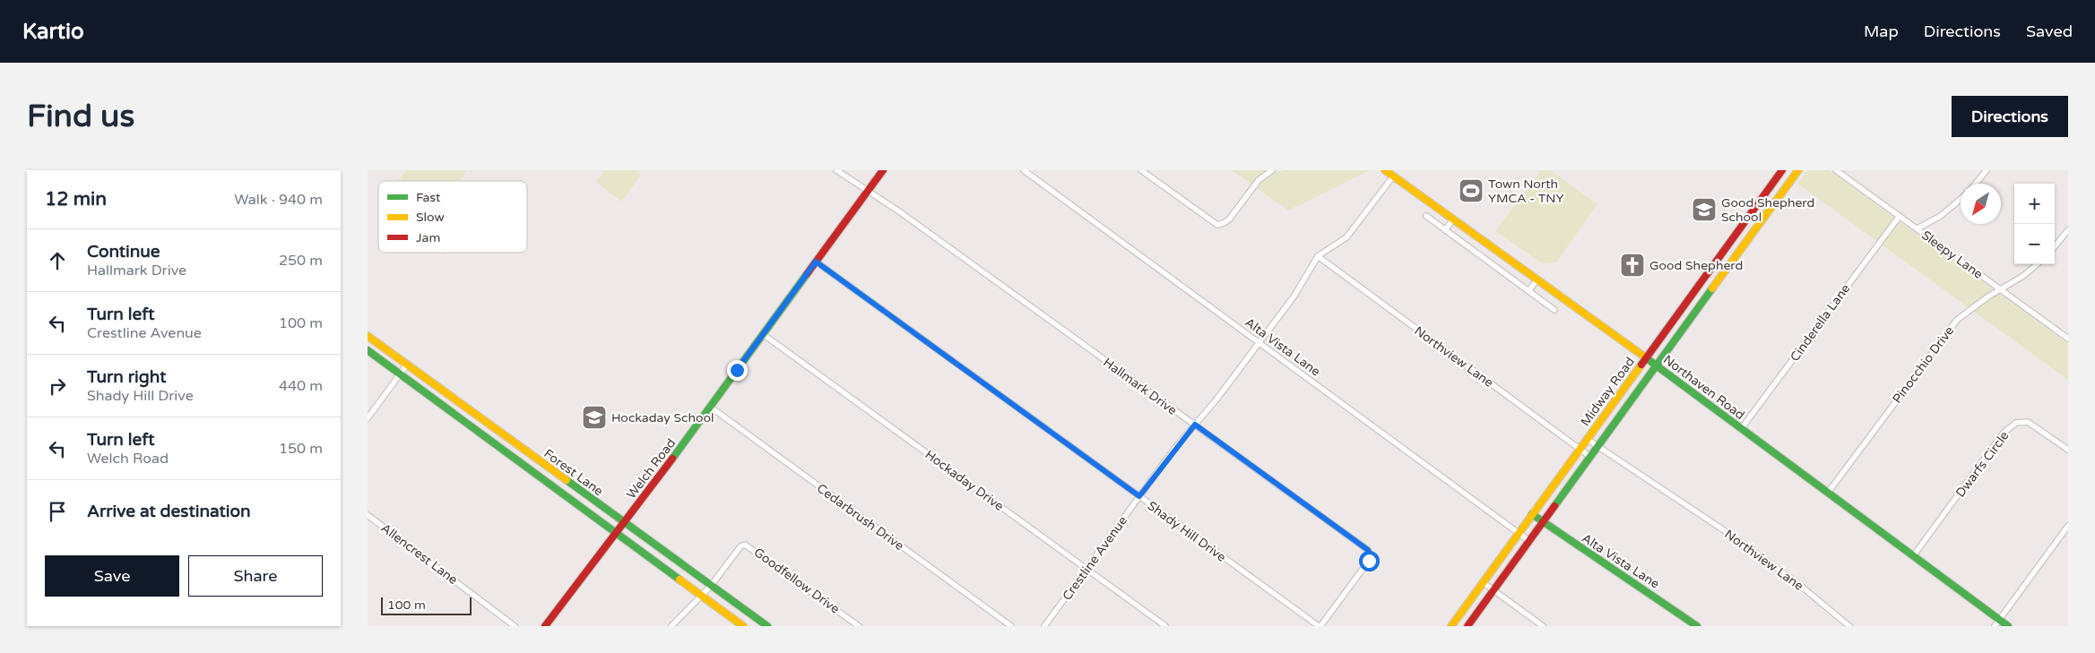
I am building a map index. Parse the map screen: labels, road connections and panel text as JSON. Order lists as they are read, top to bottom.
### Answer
{
  "streets": {
    "main road": [
      "Alta Vista Lane",
      "Northaven Road",
      "Midway Road",
      "Welch Road",
      "Forest Lane"
    ],
    "street": [
      "Sleepy Lane",
      "Cinderella Lane",
      "Northview Lane",
      "Pinocchio Drive",
      "Hallmark Drive",
      "Dwarfs Circle",
      "Hockaday Drive",
      "Cedarbrush Drive",
      "Shady Hill Drive",
      "Allencrest Lane",
      "Crestline Avenue",
      "Goodfellow Drive"
    ]
  },
  "crossings": [
    ["Sleepy Lane", "Cinderella Lane"],
    ["Sleepy Lane", "Pinocchio Drive"],
    ["Cinderella Lane", "Northaven Road"],
    ["Alta Vista Lane", "Midway Road"],
    ["Alta Vista Lane", "Crestline Avenue"],
    ["Northview Lane", "Midway Road"],
    ["Northview Lane", "Crestline Avenue"],
    ["Pinocchio Drive", "Northaven Road"],
    ["Hallmark Drive", "Welch Road"],
    ["Hallmark Drive", "Shady Hill Drive"],
    ["Hallmark Drive", "Crestline Avenue"],
    ["Northaven Road", "Midway Road"],
    ["Northaven Road", "Dwarfs Circle"],
    ["Northaven Road", "Crestline Avenue"],
    ["Welch Road", "Forest Lane"],
    ["Welch Road", "Hockaday Drive"],
    ["Welch Road", "Cedarbrush Drive"],
    ["Welch Road", "Shady Hill Drive"],
    ["Forest Lane", "Goodfellow Drive"],
    ["Hockaday Drive", "Crestline Avenue"],
    ["Shady Hill Drive", "Crestline Avenue"]
  ],
  "places": {
    "sports": ["Town North YMCA - TNY"],
    "school or university": ["Good Shepherd School", "Hockaday School"],
    "church": ["Good Shepherd"]
  },
  "legend": ["Fast", "Slow", "Jam"],
  "scale_bar": "100 m",
  "north": "bottom left",
  "page": {
    "header": "Kartio",
    "nav": ["Map", "Directions", "Saved"],
    "buttons": [
      "Directions",
      ["Save", "Share"]
    ],
    "title": "Find us",
    "heading": ["12 min", "Walk · 940 m"],
    "map_buttons": ["+", "−"],
    "list": [
      ["Continue", "Hallmark Drive", "250 m"],
      ["Turn left", "Crestline Avenue", "100 m"],
      ["Turn right", "Shady Hill Drive", "440 m"],
      ["Turn left", "Welch Road", "150 m"],
      "Arrive at destination"
    ],
    "scale": "100 m"
  }
}
